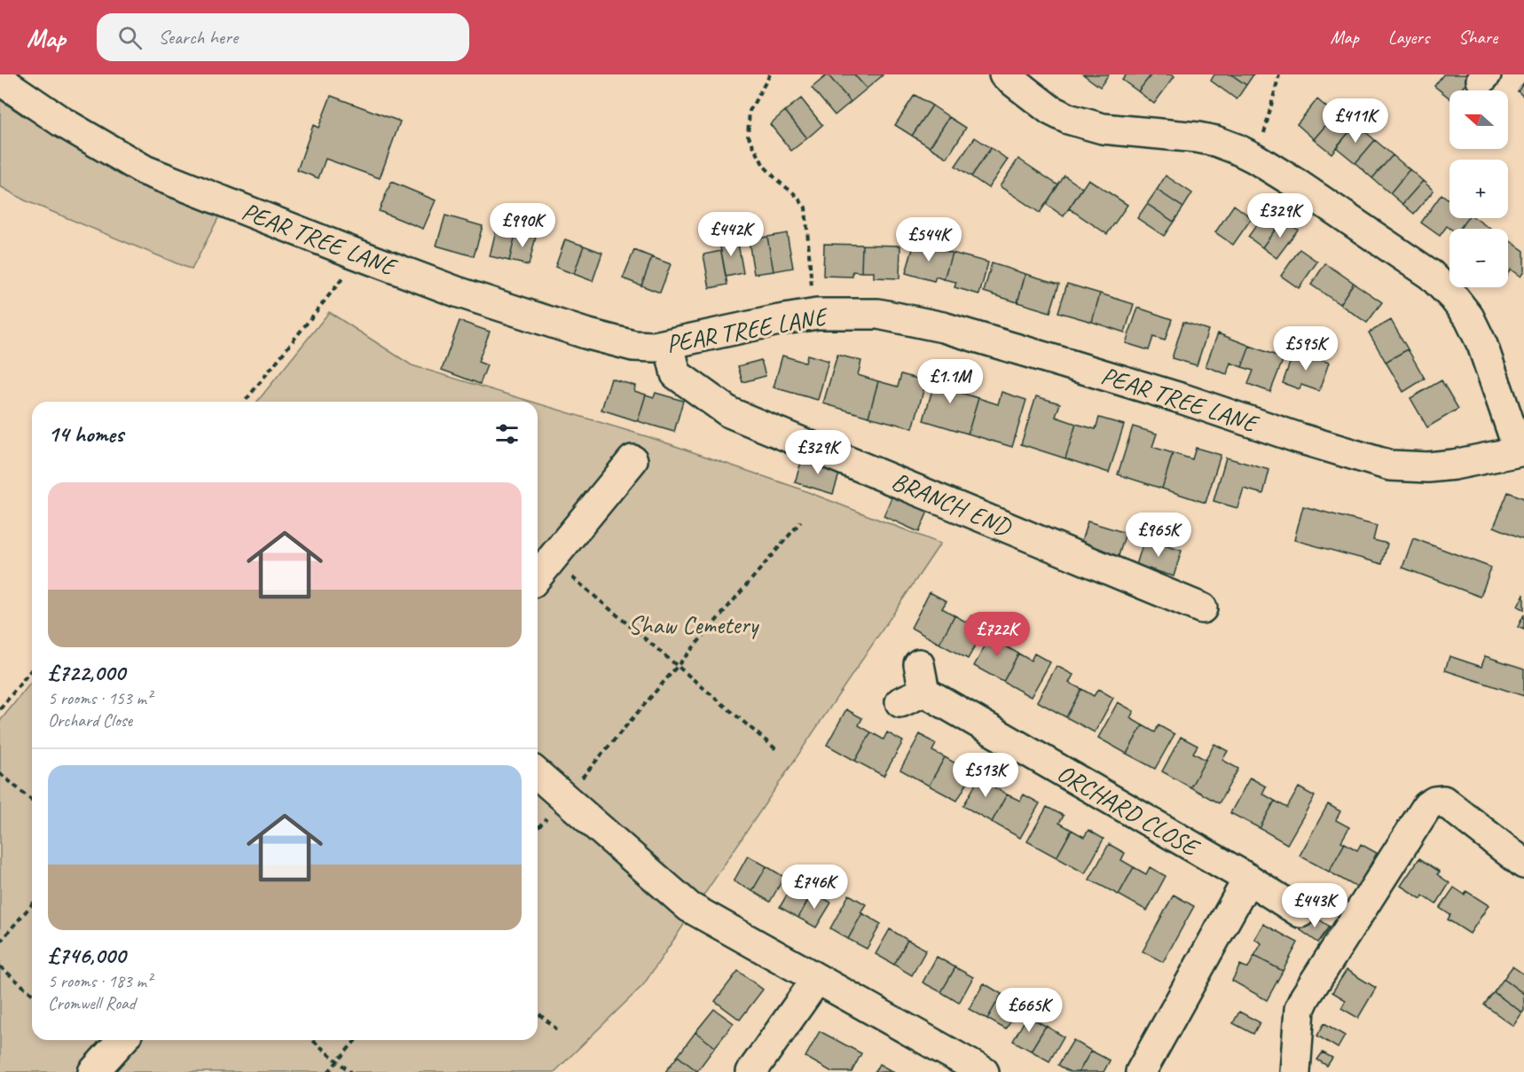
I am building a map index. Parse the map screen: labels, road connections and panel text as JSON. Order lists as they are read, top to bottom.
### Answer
{
  "streets": {
    "street": ["PEAR TREE LANE", "BRANCH END", "ORCHARD CLOSE"]
  },
  "crossings": [
    ["PEAR TREE LANE", "BRANCH END"]
  ],
  "parks": ["Shaw Cemetery"],
  "north": "left",
  "page": {
    "header": "Map",
    "search": "Search here",
    "nav": ["Map", "Layers", "Share"],
    "map_buttons": ["+", "−"],
    "price": [
      "£411K",
      "£329K",
      "£990K",
      "£442K",
      "£544K",
      "£595K",
      "£1.1M",
      "£329K",
      "£965K",
      "£722K",
      "£513K",
      "£746K",
      "£443K",
      "£665K"
    ],
    "heading": "14 homes",
    "list": [
      {
        "name": "£722,000",
        "note": "5 rooms · 153 m² · Orchard Close"
      },
      {
        "name": "£746,000",
        "note": "5 rooms · 183 m² · Cromwell Road"
      }
    ]
  }
}
